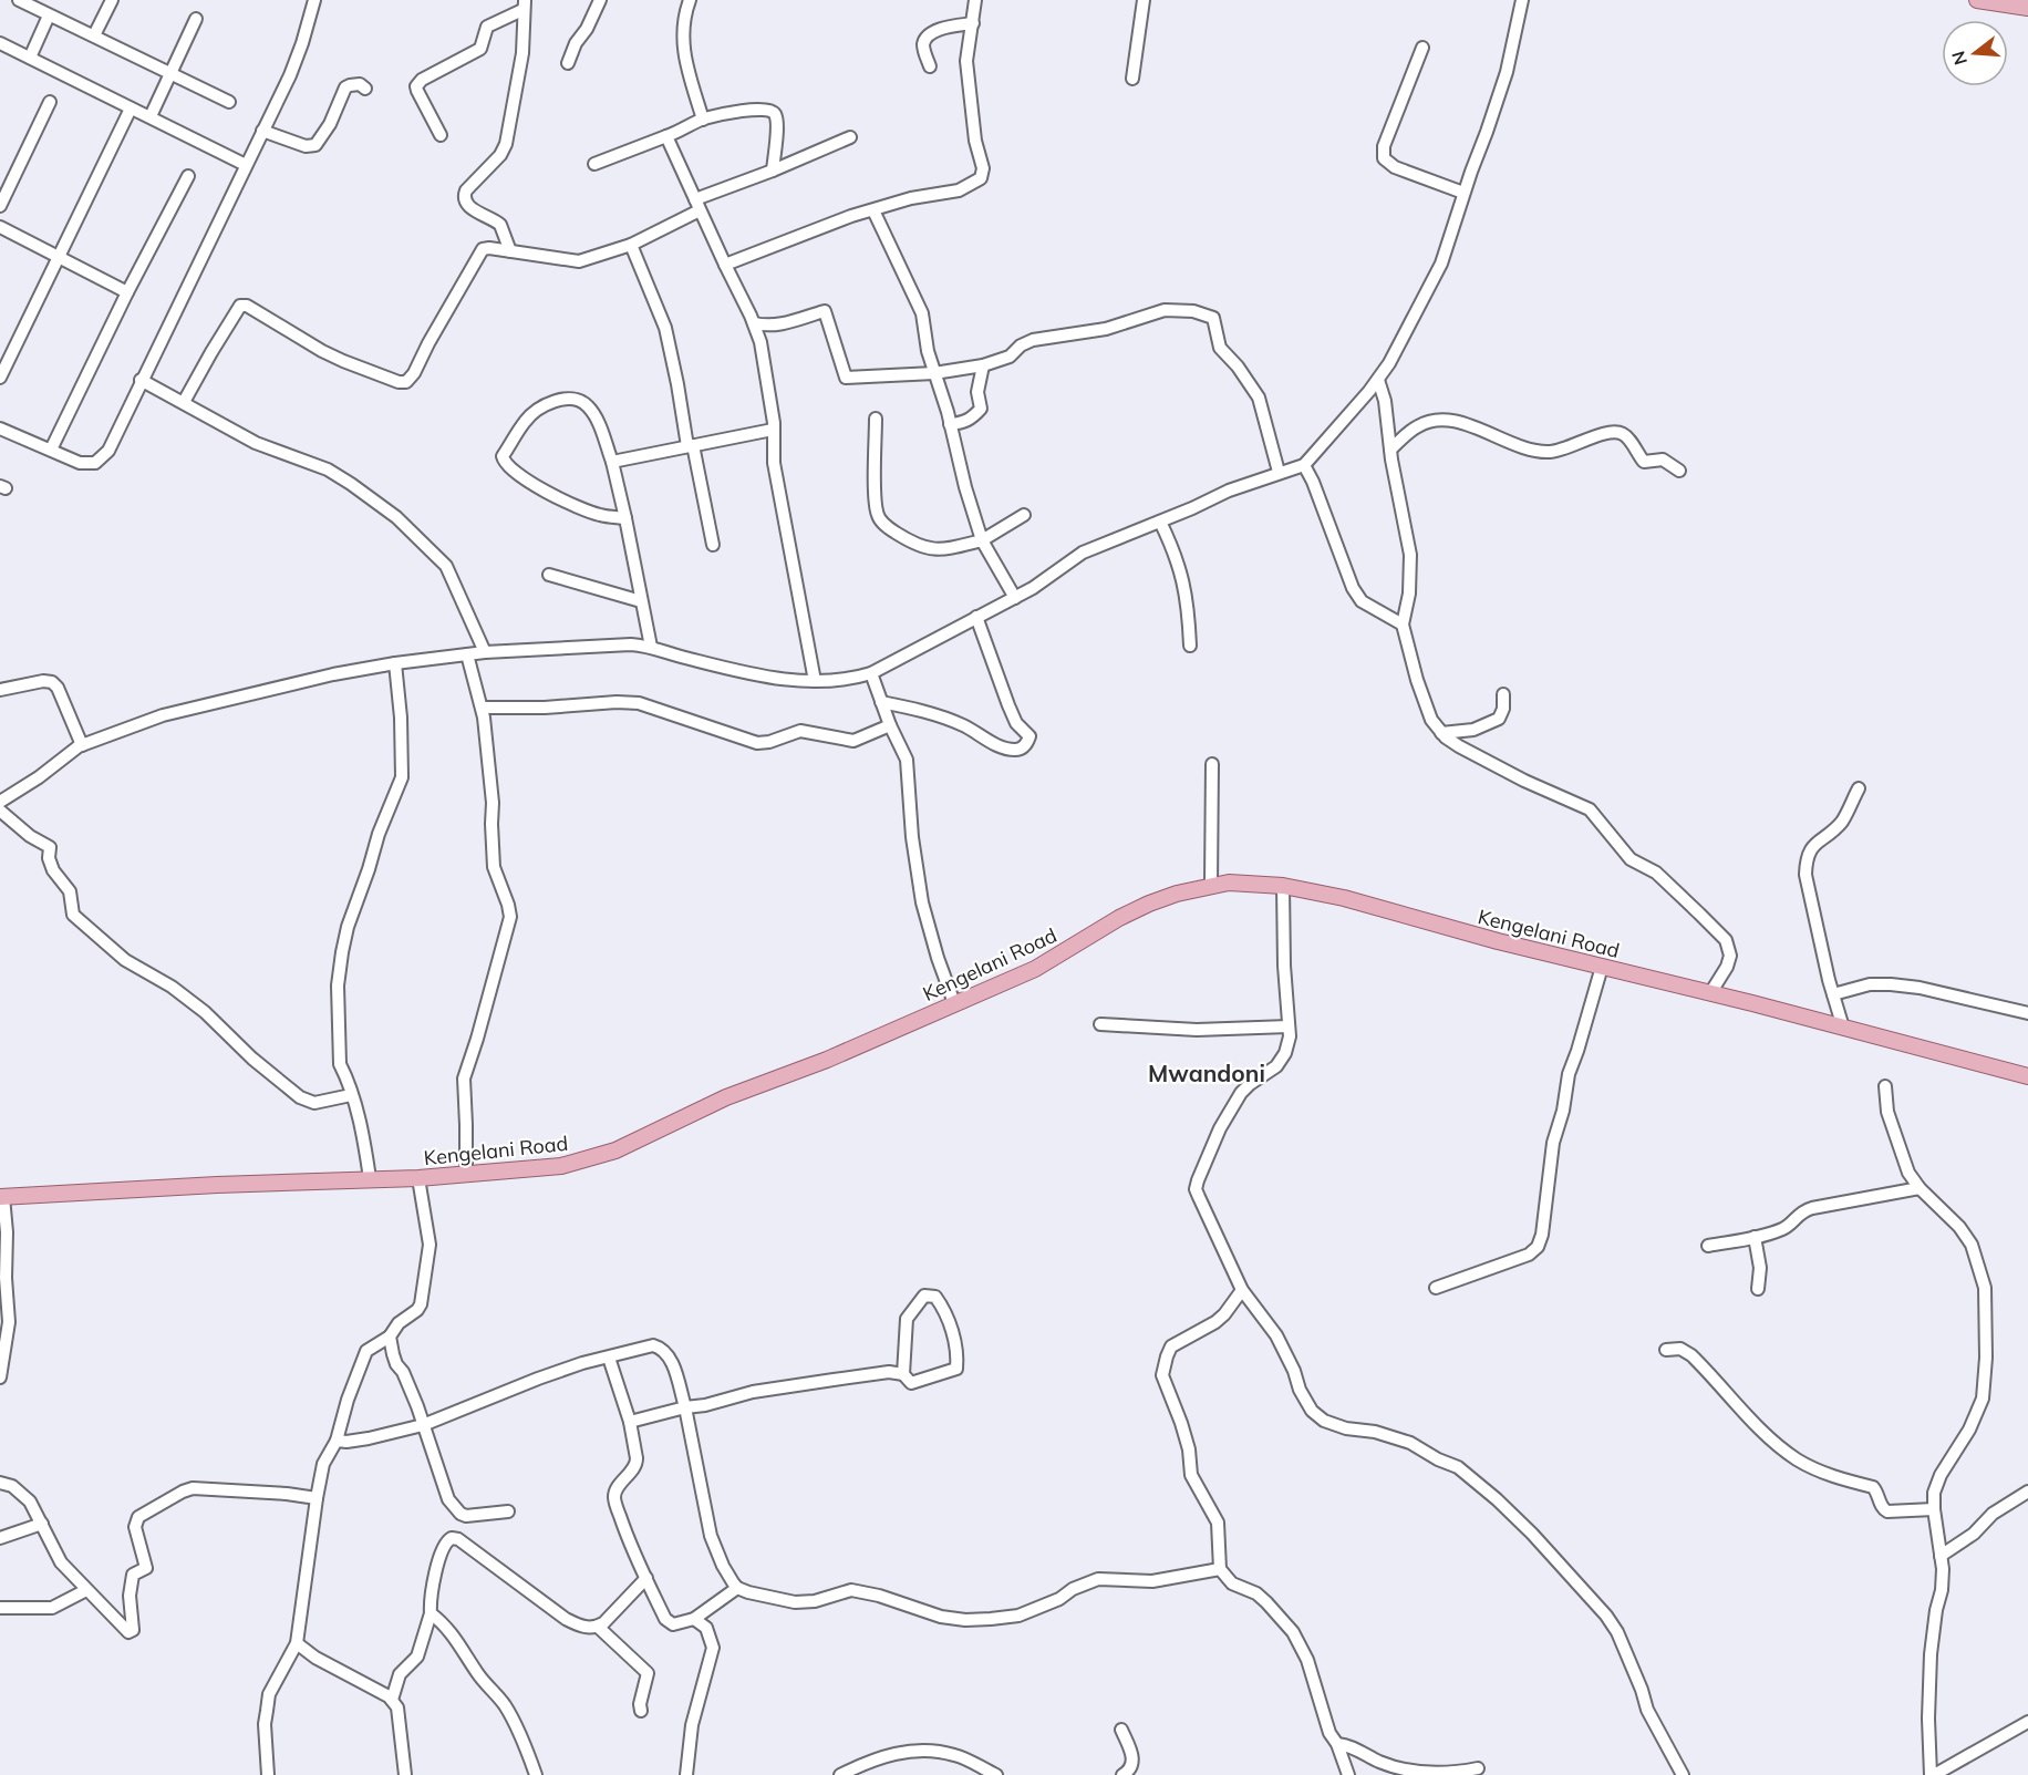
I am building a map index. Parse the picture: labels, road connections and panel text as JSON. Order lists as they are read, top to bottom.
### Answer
{
  "streets": {
    "main road": ["Kengelani Road"]
  },
  "districts": ["Mwandoni"],
  "north": "left"
}
